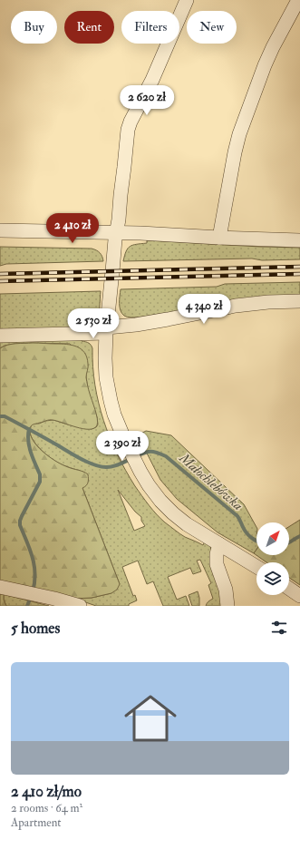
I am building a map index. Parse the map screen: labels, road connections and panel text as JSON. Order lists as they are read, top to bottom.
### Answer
{
  "water": ["Małochlebówka"],
  "north": "top right",
  "page": {
    "chip": [
      "Buy",
      "Rent",
      "Filters",
      "New"
    ],
    "price": [
      "2 620 zł",
      "2 410 zł",
      "4 340 zł",
      "2 530 zł",
      "2 390 zł"
    ],
    "heading": "5 homes",
    "list": [
      {
        "name": "2 410 zł/mo",
        "note": "2 rooms · 64 m² · Apartment"
      }
    ]
  }
}
